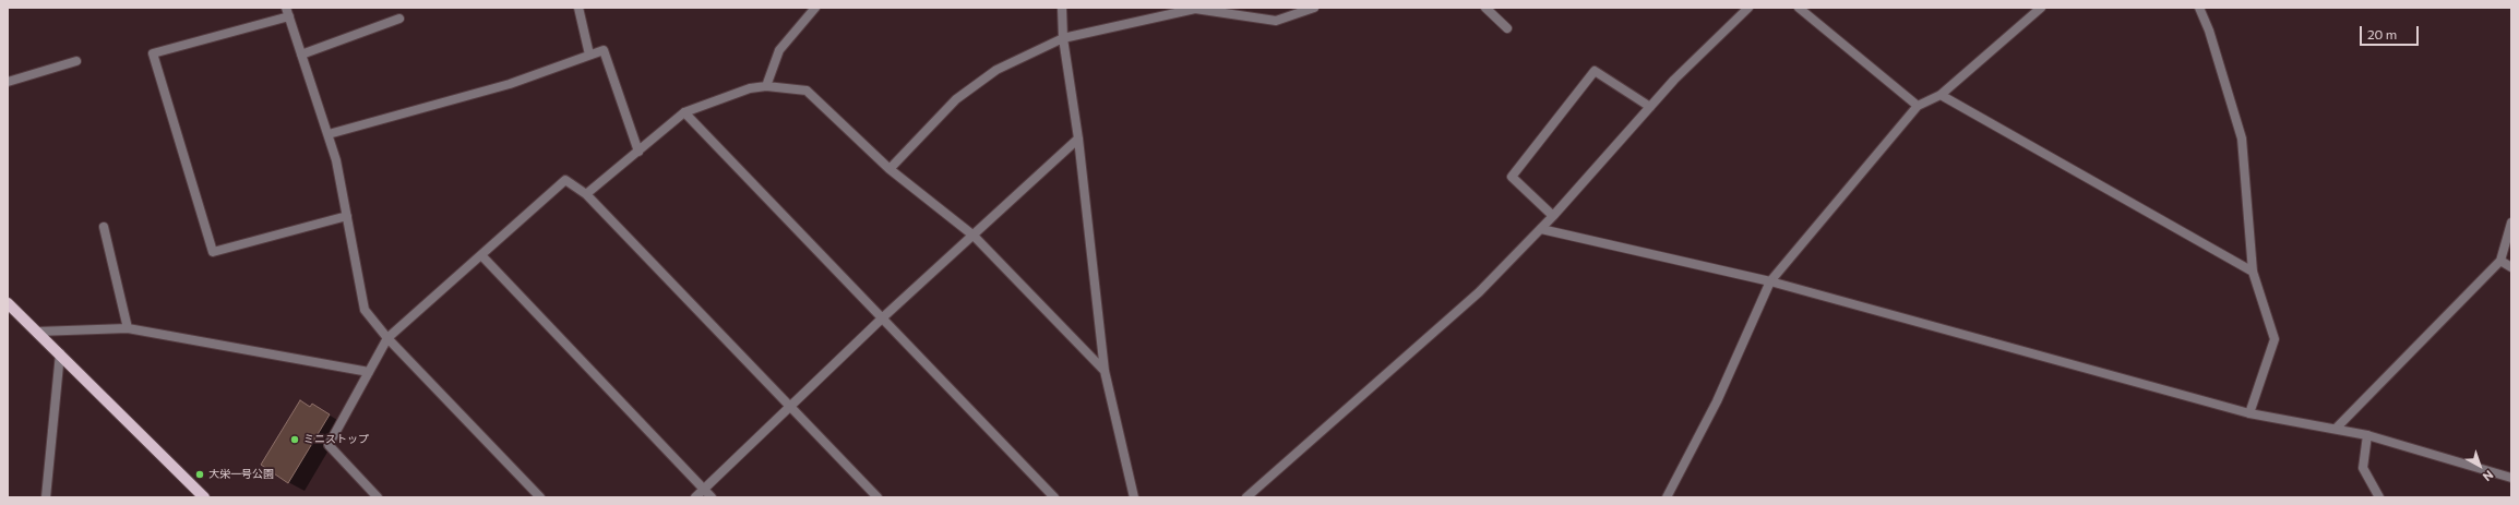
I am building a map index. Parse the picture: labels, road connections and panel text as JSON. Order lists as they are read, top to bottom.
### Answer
{
  "places": ["ミニストップ", "大栄一号公園"],
  "scale_bar": "20 m",
  "north": "bottom right"
}
